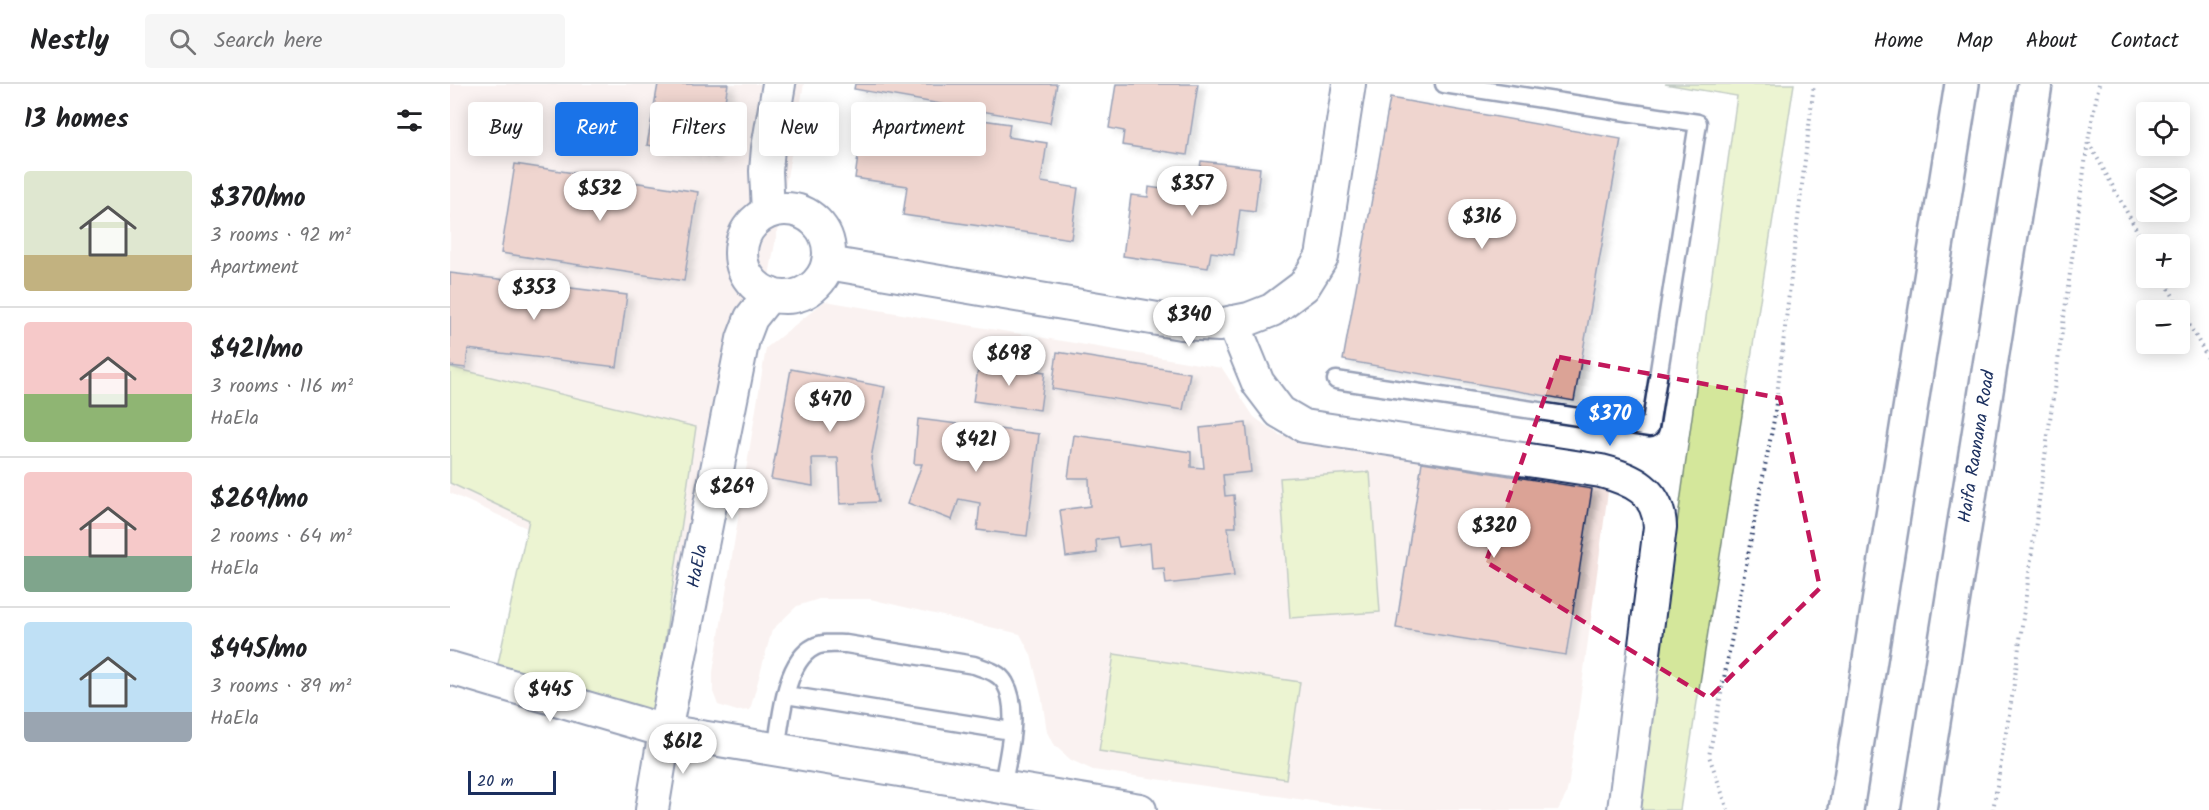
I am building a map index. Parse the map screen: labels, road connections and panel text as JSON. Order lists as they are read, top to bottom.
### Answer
{
  "streets": {
    "highway": ["Haifa Raanana Road"],
    "street": ["HaEla"]
  },
  "scale_bar": "20 m",
  "page": {
    "header": "Nestly",
    "search": "Search here",
    "nav": [
      "Home",
      "Map",
      "About",
      "Contact"
    ],
    "heading": "13 homes",
    "map_buttons": ["+", "−"],
    "chip": [
      "Buy",
      "Rent",
      "Filters",
      "New",
      "Apartment"
    ],
    "list": [
      {
        "name": "$370/mo",
        "note": "3 rooms · 92 m² · Apartment"
      },
      {
        "name": "$421/mo",
        "note": "3 rooms · 116 m² · HaEla"
      },
      {
        "name": "$269/mo",
        "note": "2 rooms · 64 m² · HaEla"
      },
      {
        "name": "$445/mo",
        "note": "3 rooms · 89 m² · HaEla"
      }
    ],
    "price": [
      "$357",
      "$532",
      "$316",
      "$353",
      "$340",
      "$698",
      "$470",
      "$370",
      "$421",
      "$269",
      "$320",
      "$445",
      "$612"
    ],
    "scale": "20 m"
  }
}
